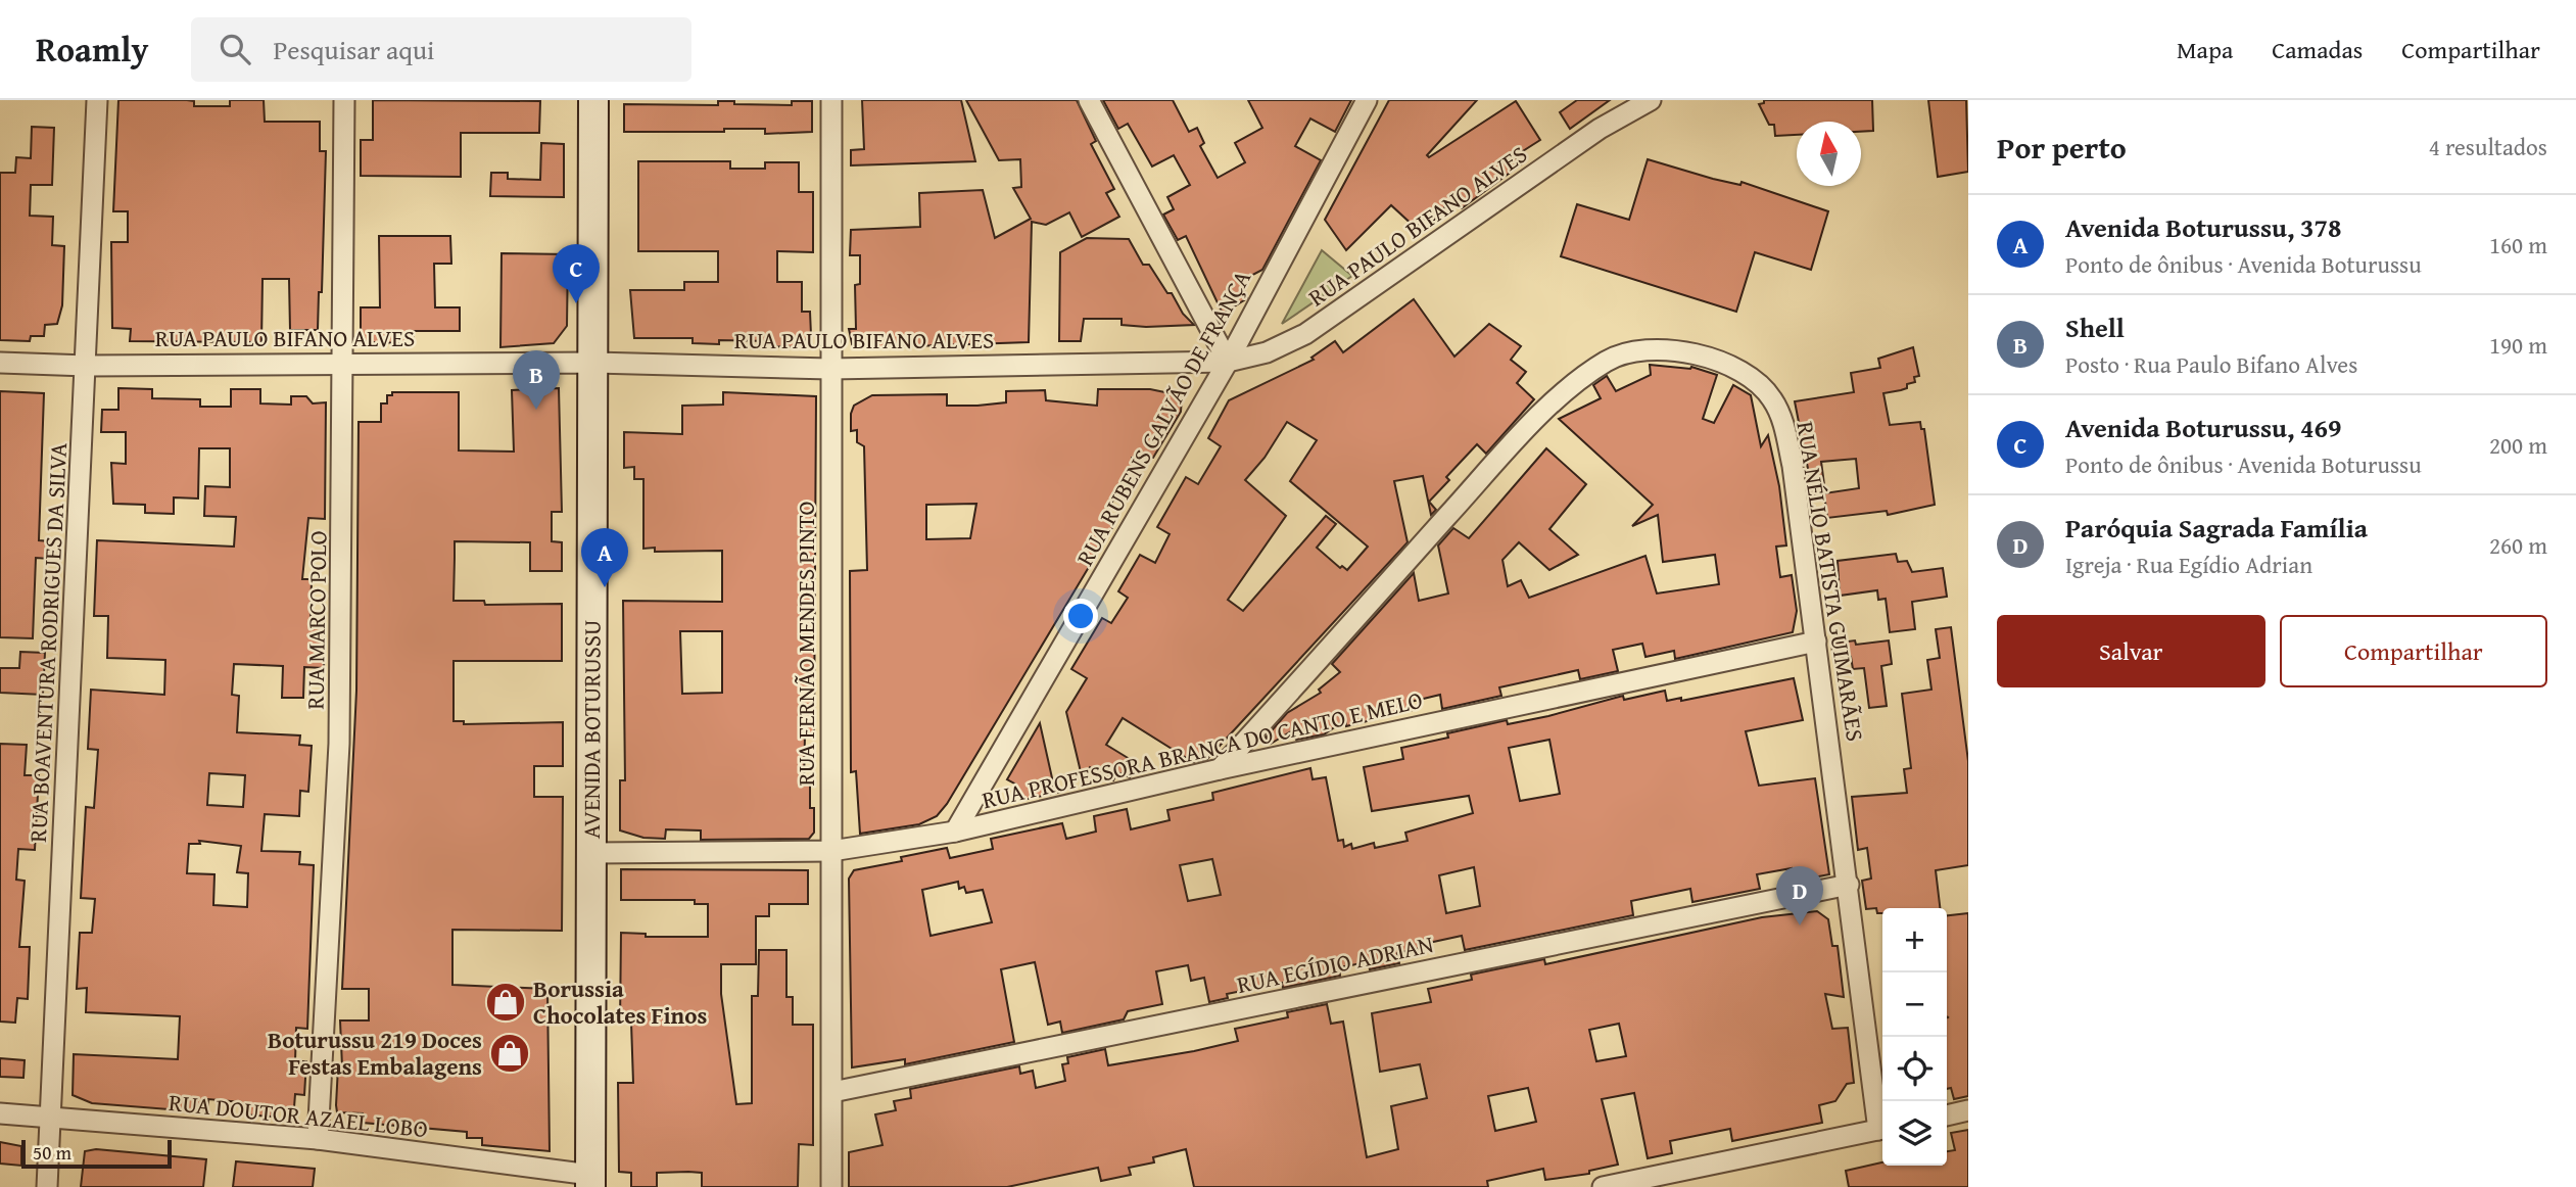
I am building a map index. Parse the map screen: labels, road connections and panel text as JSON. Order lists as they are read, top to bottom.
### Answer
{
  "streets": {
    "main road": ["AVENIDA BOTURUSSU"],
    "street": [
      "RUA PAULO BIFANO ALVES",
      "RUA RUBENS GALVÃO DE FRANÇA",
      "RUA NÉLIO BATISTA GUIMARÃES",
      "RUA MARCO POLO",
      "RUA BOAVENTURA RODRIGUES DA SILVA",
      "RUA FERNÃO MENDES PINTO",
      "RUA PROFESSORA BRANCA DO CANTO E MELO",
      "RUA EGÍDIO ADRIAN",
      "RUA DOUTOR AZAEL LOBO"
    ]
  },
  "crossings": [
    ["RUA PAULO BIFANO ALVES", "RUA RUBENS GALVÃO DE FRANÇA"],
    ["RUA PAULO BIFANO ALVES", "RUA MARCO POLO"],
    ["RUA PAULO BIFANO ALVES", "RUA BOAVENTURA RODRIGUES DA SILVA"],
    ["RUA PAULO BIFANO ALVES", "RUA FERNÃO MENDES PINTO"],
    ["RUA PAULO BIFANO ALVES", "AVENIDA BOTURUSSU"],
    ["RUA RUBENS GALVÃO DE FRANÇA", "RUA PROFESSORA BRANCA DO CANTO E MELO"],
    ["RUA NÉLIO BATISTA GUIMARÃES", "RUA PROFESSORA BRANCA DO CANTO E MELO"],
    ["RUA NÉLIO BATISTA GUIMARÃES", "RUA EGÍDIO ADRIAN"],
    ["RUA MARCO POLO", "RUA DOUTOR AZAEL LOBO"],
    ["RUA BOAVENTURA RODRIGUES DA SILVA", "RUA DOUTOR AZAEL LOBO"],
    ["RUA FERNÃO MENDES PINTO", "RUA PROFESSORA BRANCA DO CANTO E MELO"],
    ["RUA FERNÃO MENDES PINTO", "RUA EGÍDIO ADRIAN"],
    ["AVENIDA BOTURUSSU", "RUA PROFESSORA BRANCA DO CANTO E MELO"],
    ["AVENIDA BOTURUSSU", "RUA DOUTOR AZAEL LOBO"]
  ],
  "places": {
    "shop": ["Borussia Chocolates Finos", "Boturussu 219 Doces Festas Embalagens"]
  },
  "scale_bar": "50 m",
  "north": "top",
  "page": {
    "header": "Roamly",
    "search": "Pesquisar aqui",
    "nav": ["Mapa", "Camadas", "Compartilhar"],
    "heading": ["Por perto", "4 resultados"],
    "list": [
      {
        "mark": "A",
        "name": "Avenida Boturussu, 378",
        "note": "Ponto de ônibus · Avenida Boturussu",
        "value": "160 m"
      },
      {
        "mark": "B",
        "name": "Shell",
        "note": "Posto · Rua Paulo Bifano Alves",
        "value": "190 m"
      },
      {
        "mark": "C",
        "name": "Avenida Boturussu, 469",
        "note": "Ponto de ônibus · Avenida Boturussu",
        "value": "200 m"
      },
      {
        "mark": "D",
        "name": "Paróquia Sagrada Família",
        "note": "Igreja · Rua Egídio Adrian",
        "value": "260 m"
      }
    ],
    "pins": [
      "C",
      "B",
      "A",
      "D"
    ],
    "buttons": ["Salvar", "Compartilhar"],
    "map_buttons": ["+", "−"],
    "scale": "50 m"
  }
}
